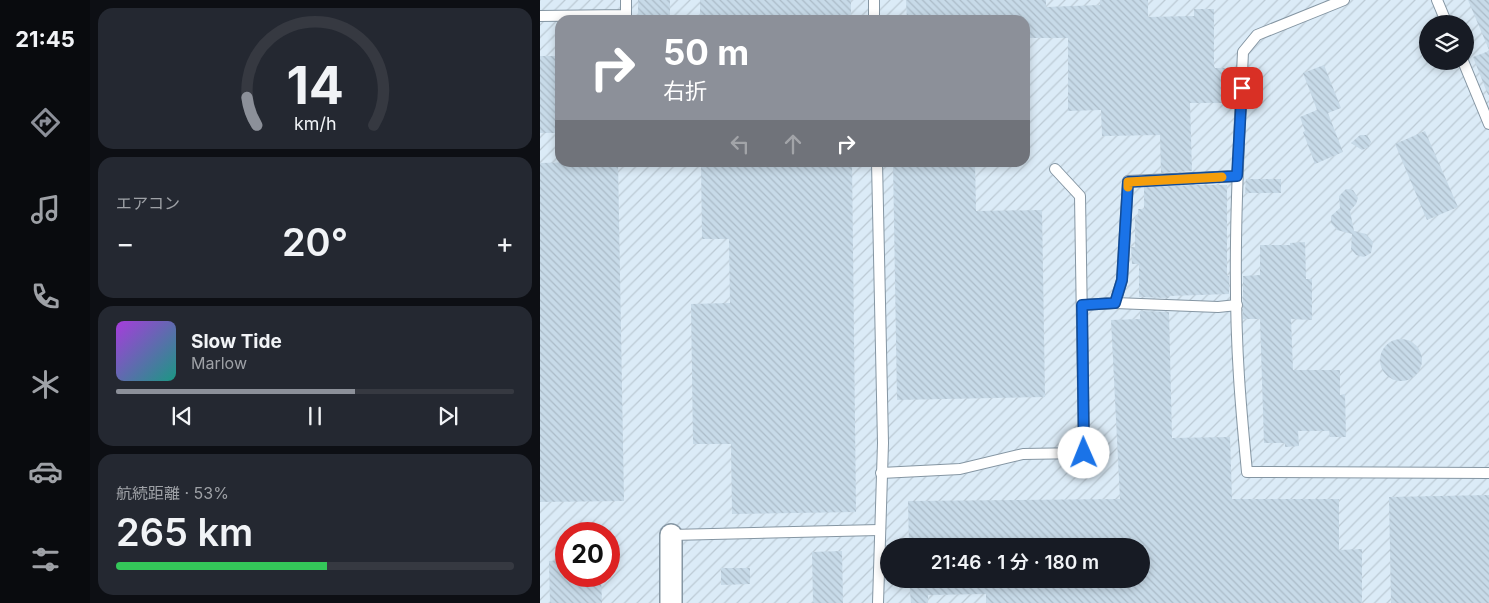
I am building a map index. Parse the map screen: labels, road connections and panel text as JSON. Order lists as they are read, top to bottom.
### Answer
{
  "page": {
    "tabs": "21:45",
    "turn": ["50 m", "右折"],
    "tile": [
      "エアコン",
      ["航続距離 · 53%", "265 km"]
    ],
    "heat": ["−", "20°", "+"],
    "song": ["Slow Tide", "Marlow"],
    "limit": "20",
    "trip": "21:46 · 1 分 · 180 m",
    "gauge": ["14", "km/h"]
  }
}
